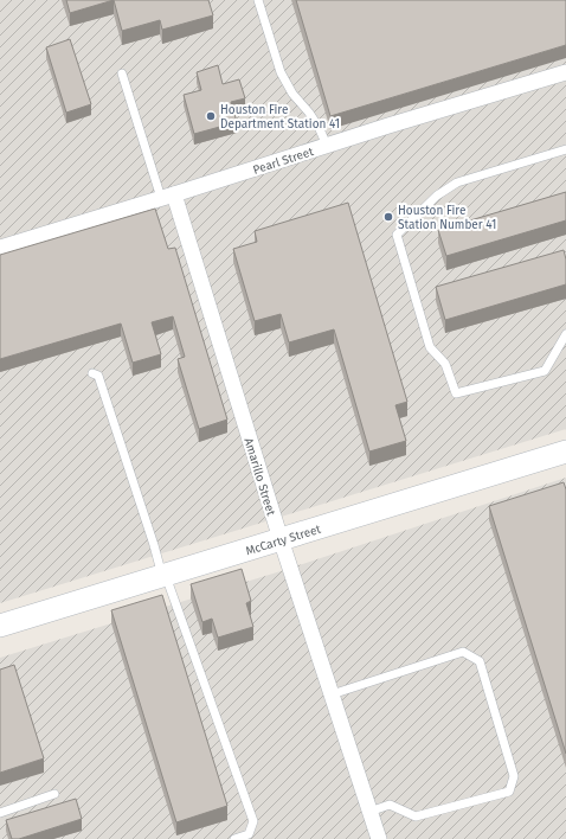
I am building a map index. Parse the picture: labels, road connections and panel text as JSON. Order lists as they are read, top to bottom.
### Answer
{
  "streets": {
    "main road": ["McCarty Street"],
    "street": ["Pearl Street", "Amarillo Street"]
  },
  "crossings": [
    ["Pearl Street", "Amarillo Street"],
    ["Amarillo Street", "McCarty Street"]
  ],
  "places": ["Houston Fire Department Station 41", "Houston Fire Station Number 41"]
}
